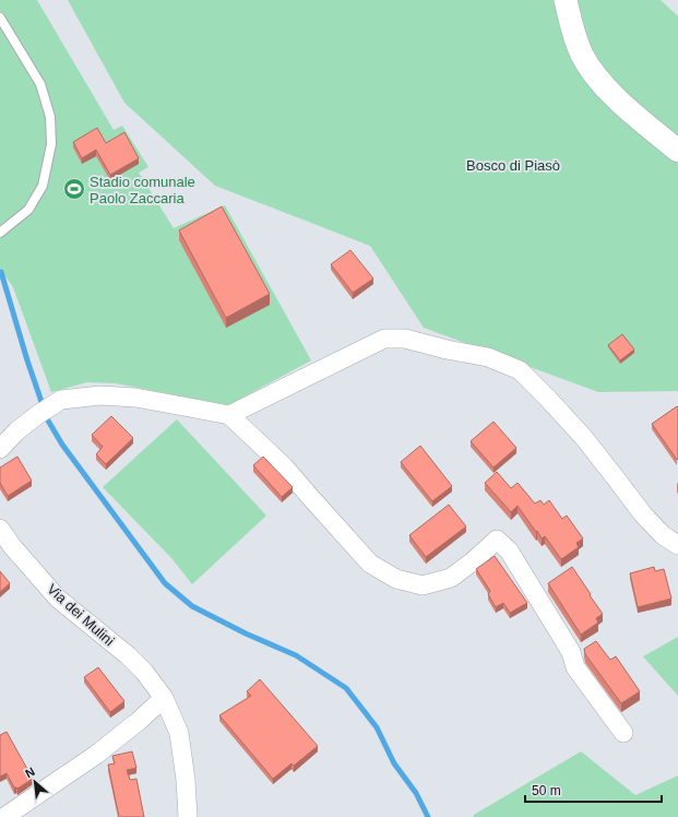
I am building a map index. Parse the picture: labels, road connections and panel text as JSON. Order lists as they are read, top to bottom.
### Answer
{
  "streets": {
    "street": ["Via dei Mulini"]
  },
  "parks": ["Bosco di Piasò"],
  "places": {
    "sports": ["Stadio comunale Paolo Zaccaria"]
  },
  "scale_bar": "50 m",
  "north": "top left"
}
